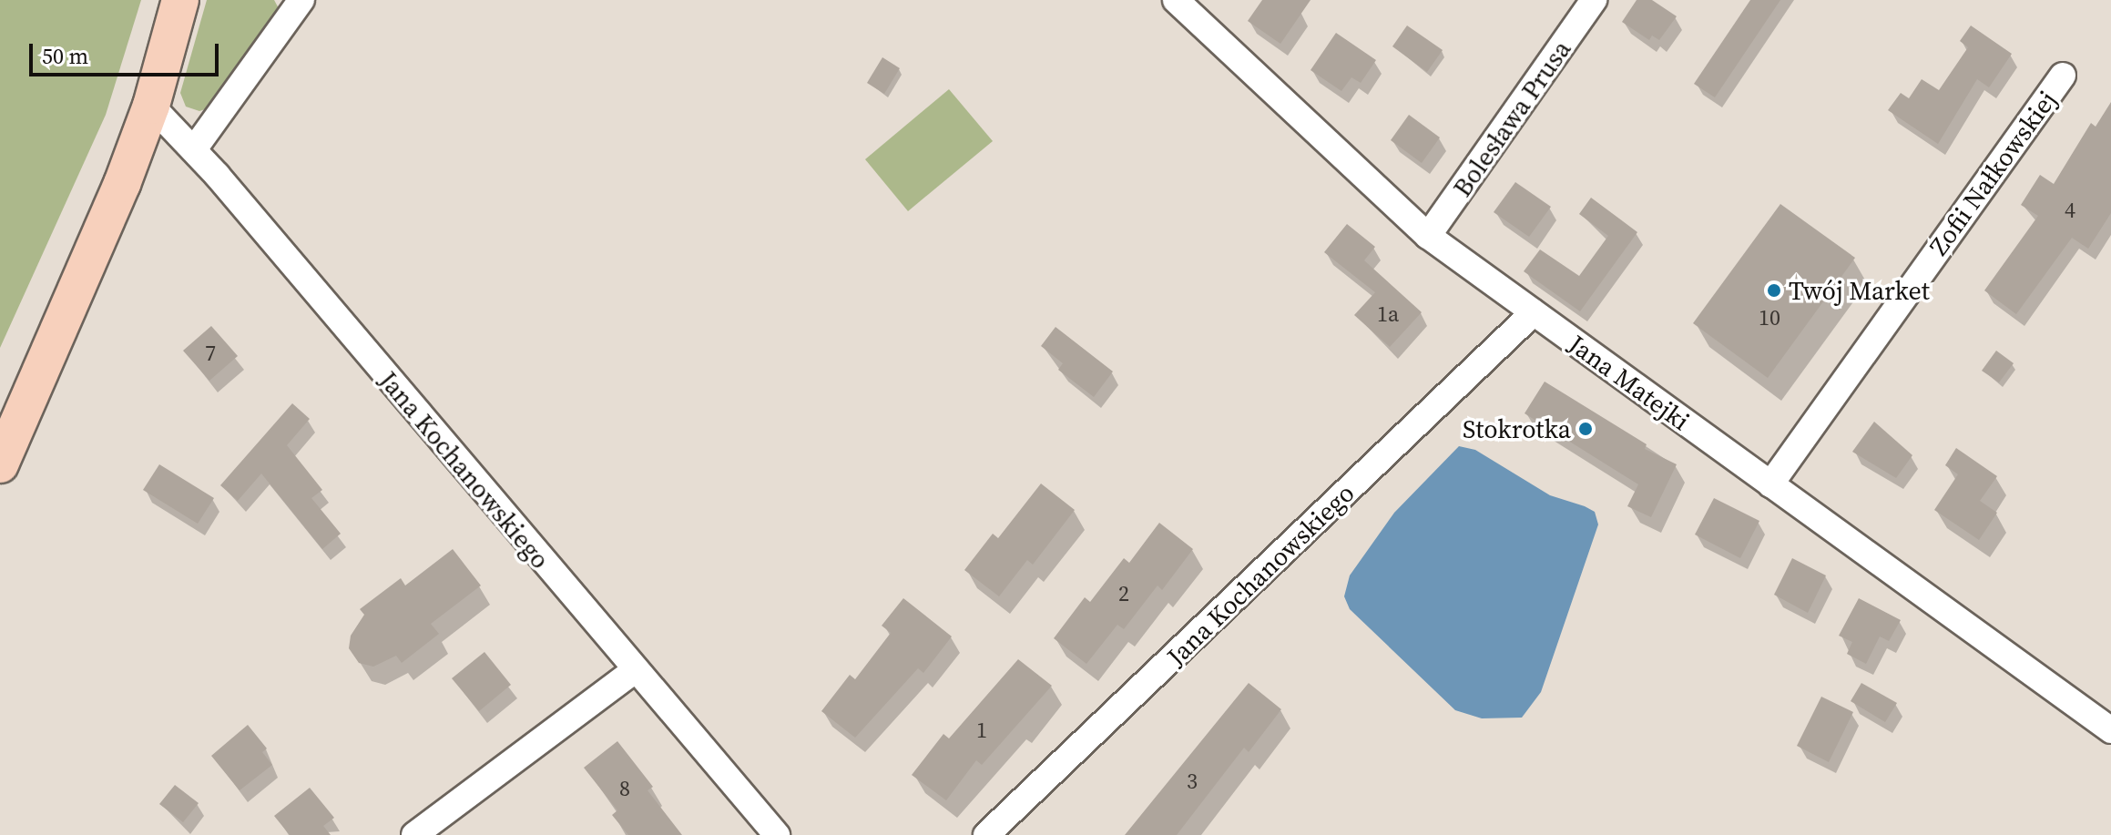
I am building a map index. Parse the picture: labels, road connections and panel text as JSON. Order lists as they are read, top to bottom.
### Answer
{
  "streets": {
    "street": [
      "Bolesława Prusa",
      "Zofii Nałkowskiej",
      "Jana Matejki",
      "Jana Kochanowskiego"
    ]
  },
  "crossings": [
    ["Bolesława Prusa", "Jana Matejki"],
    ["Zofii Nałkowskiej", "Jana Matejki"],
    ["Jana Matejki", "Jana Kochanowskiego"]
  ],
  "places": ["Twój Market", "Stokrotka"],
  "house_numbers": [
    "4",
    "1a",
    "10",
    "7",
    "2",
    "1",
    "3",
    "8"
  ],
  "scale_bar": "50 m"
}
